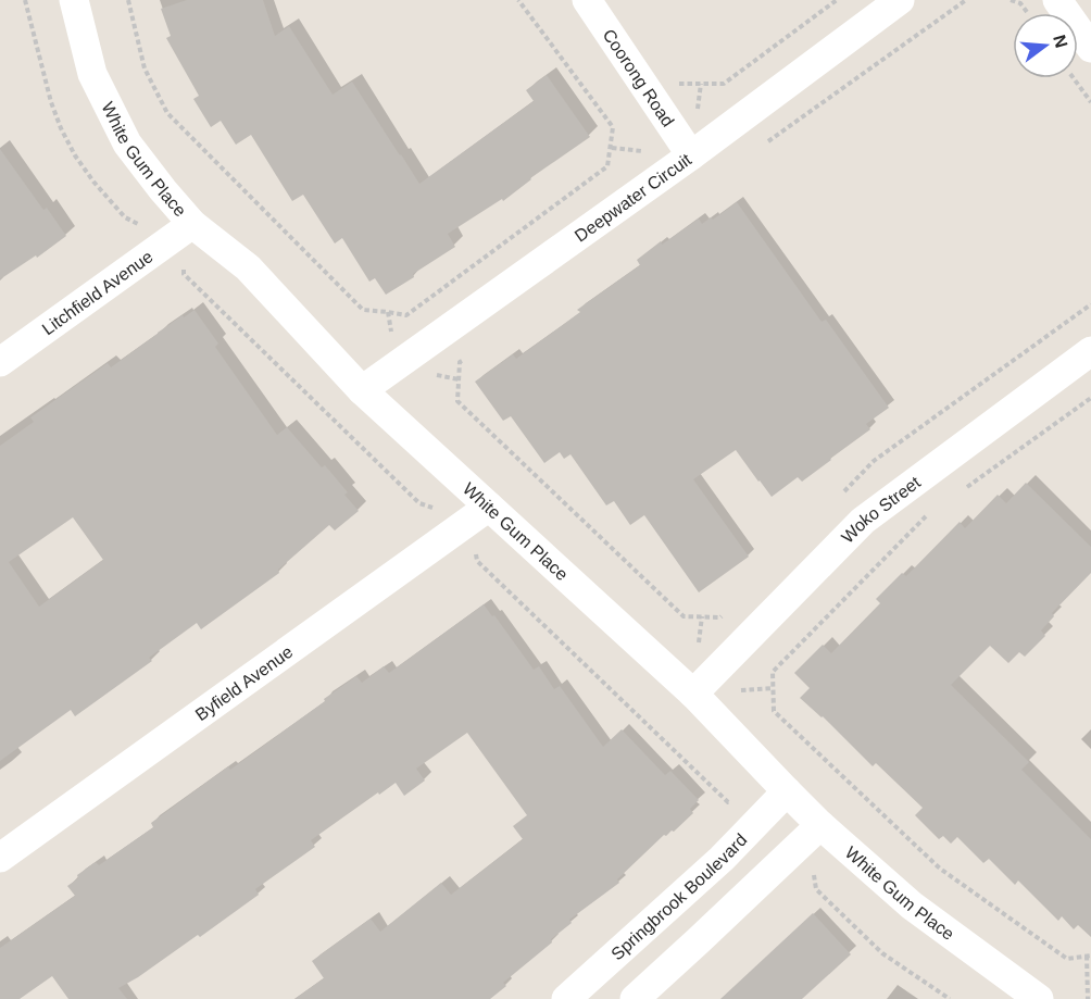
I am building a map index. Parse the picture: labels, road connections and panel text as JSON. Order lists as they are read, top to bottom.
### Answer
{
  "streets": {
    "street": [
      "Coorong Road",
      "White Gum Place",
      "Deepwater Circuit",
      "Litchfield Avenue",
      "Woko Street",
      "Byfield Avenue",
      "Springbrook Boulevard"
    ]
  },
  "crossings": [
    ["Coorong Road", "Deepwater Circuit"],
    ["White Gum Place", "Deepwater Circuit"],
    ["White Gum Place", "Litchfield Avenue"],
    ["White Gum Place", "Woko Street"],
    ["White Gum Place", "Byfield Avenue"],
    ["White Gum Place", "Springbrook Boulevard"]
  ],
  "north": "right"
}
